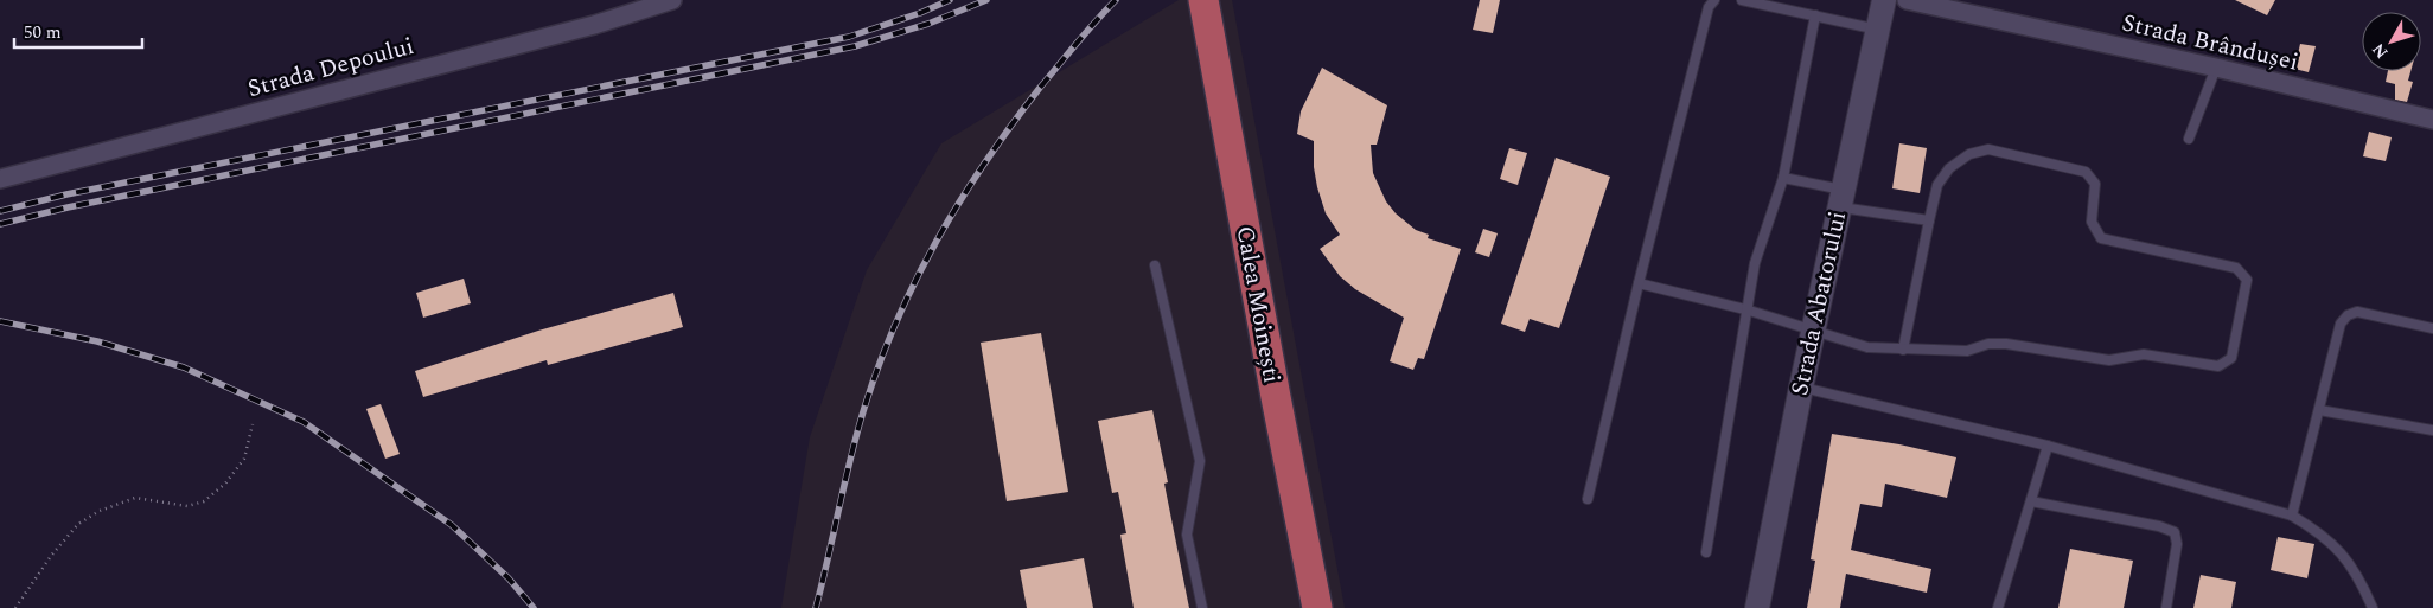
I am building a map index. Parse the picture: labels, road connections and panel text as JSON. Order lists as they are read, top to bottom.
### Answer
{
  "streets": {
    "main road": ["Calea Moinești"],
    "street": ["Strada Brândușei", "Strada Depoului", "Strada Abatorului"]
  },
  "scale_bar": "50 m",
  "north": "bottom left"
}
